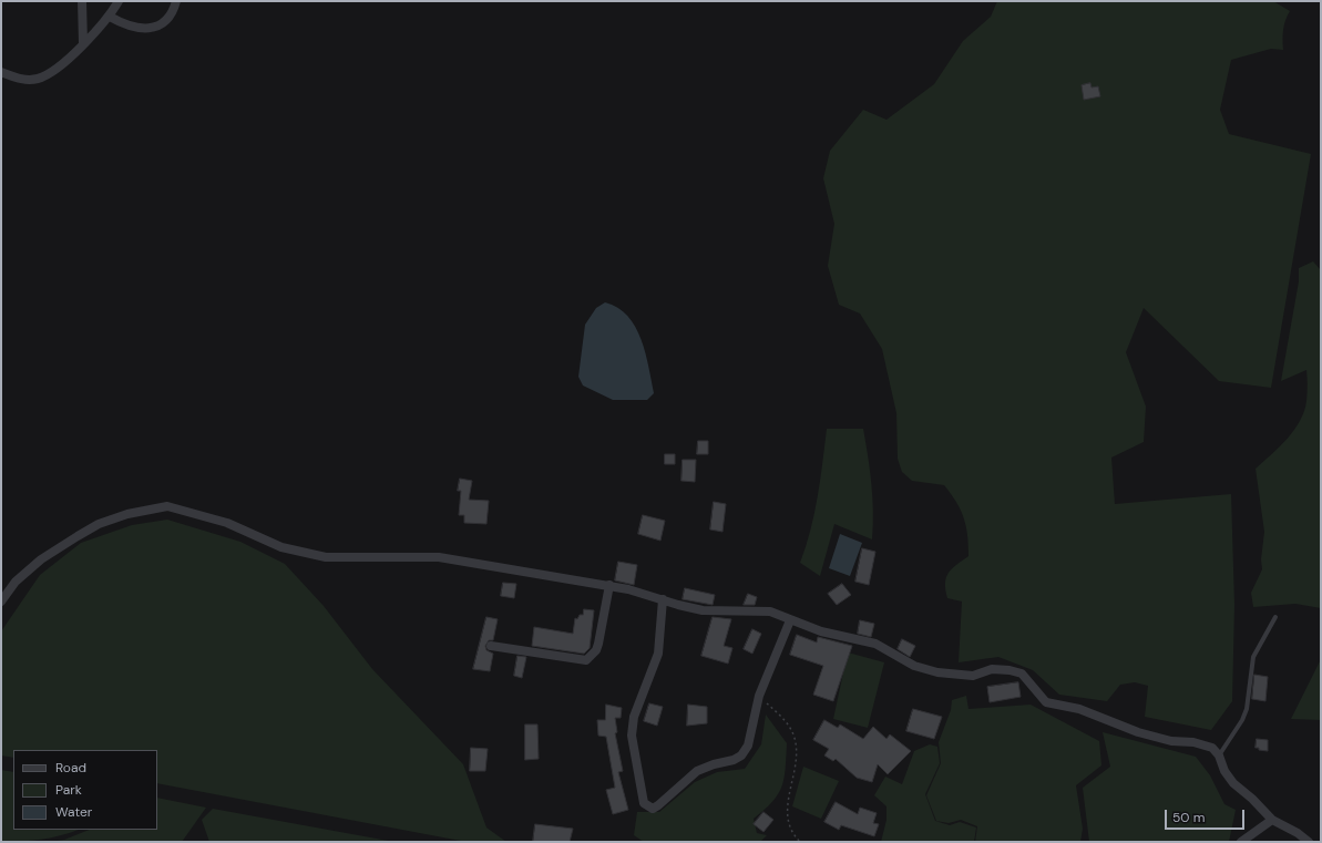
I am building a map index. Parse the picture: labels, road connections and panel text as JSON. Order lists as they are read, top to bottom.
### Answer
{
  "legend": ["Road", "Park", "Water"],
  "scale_bar": "50 m"
}
